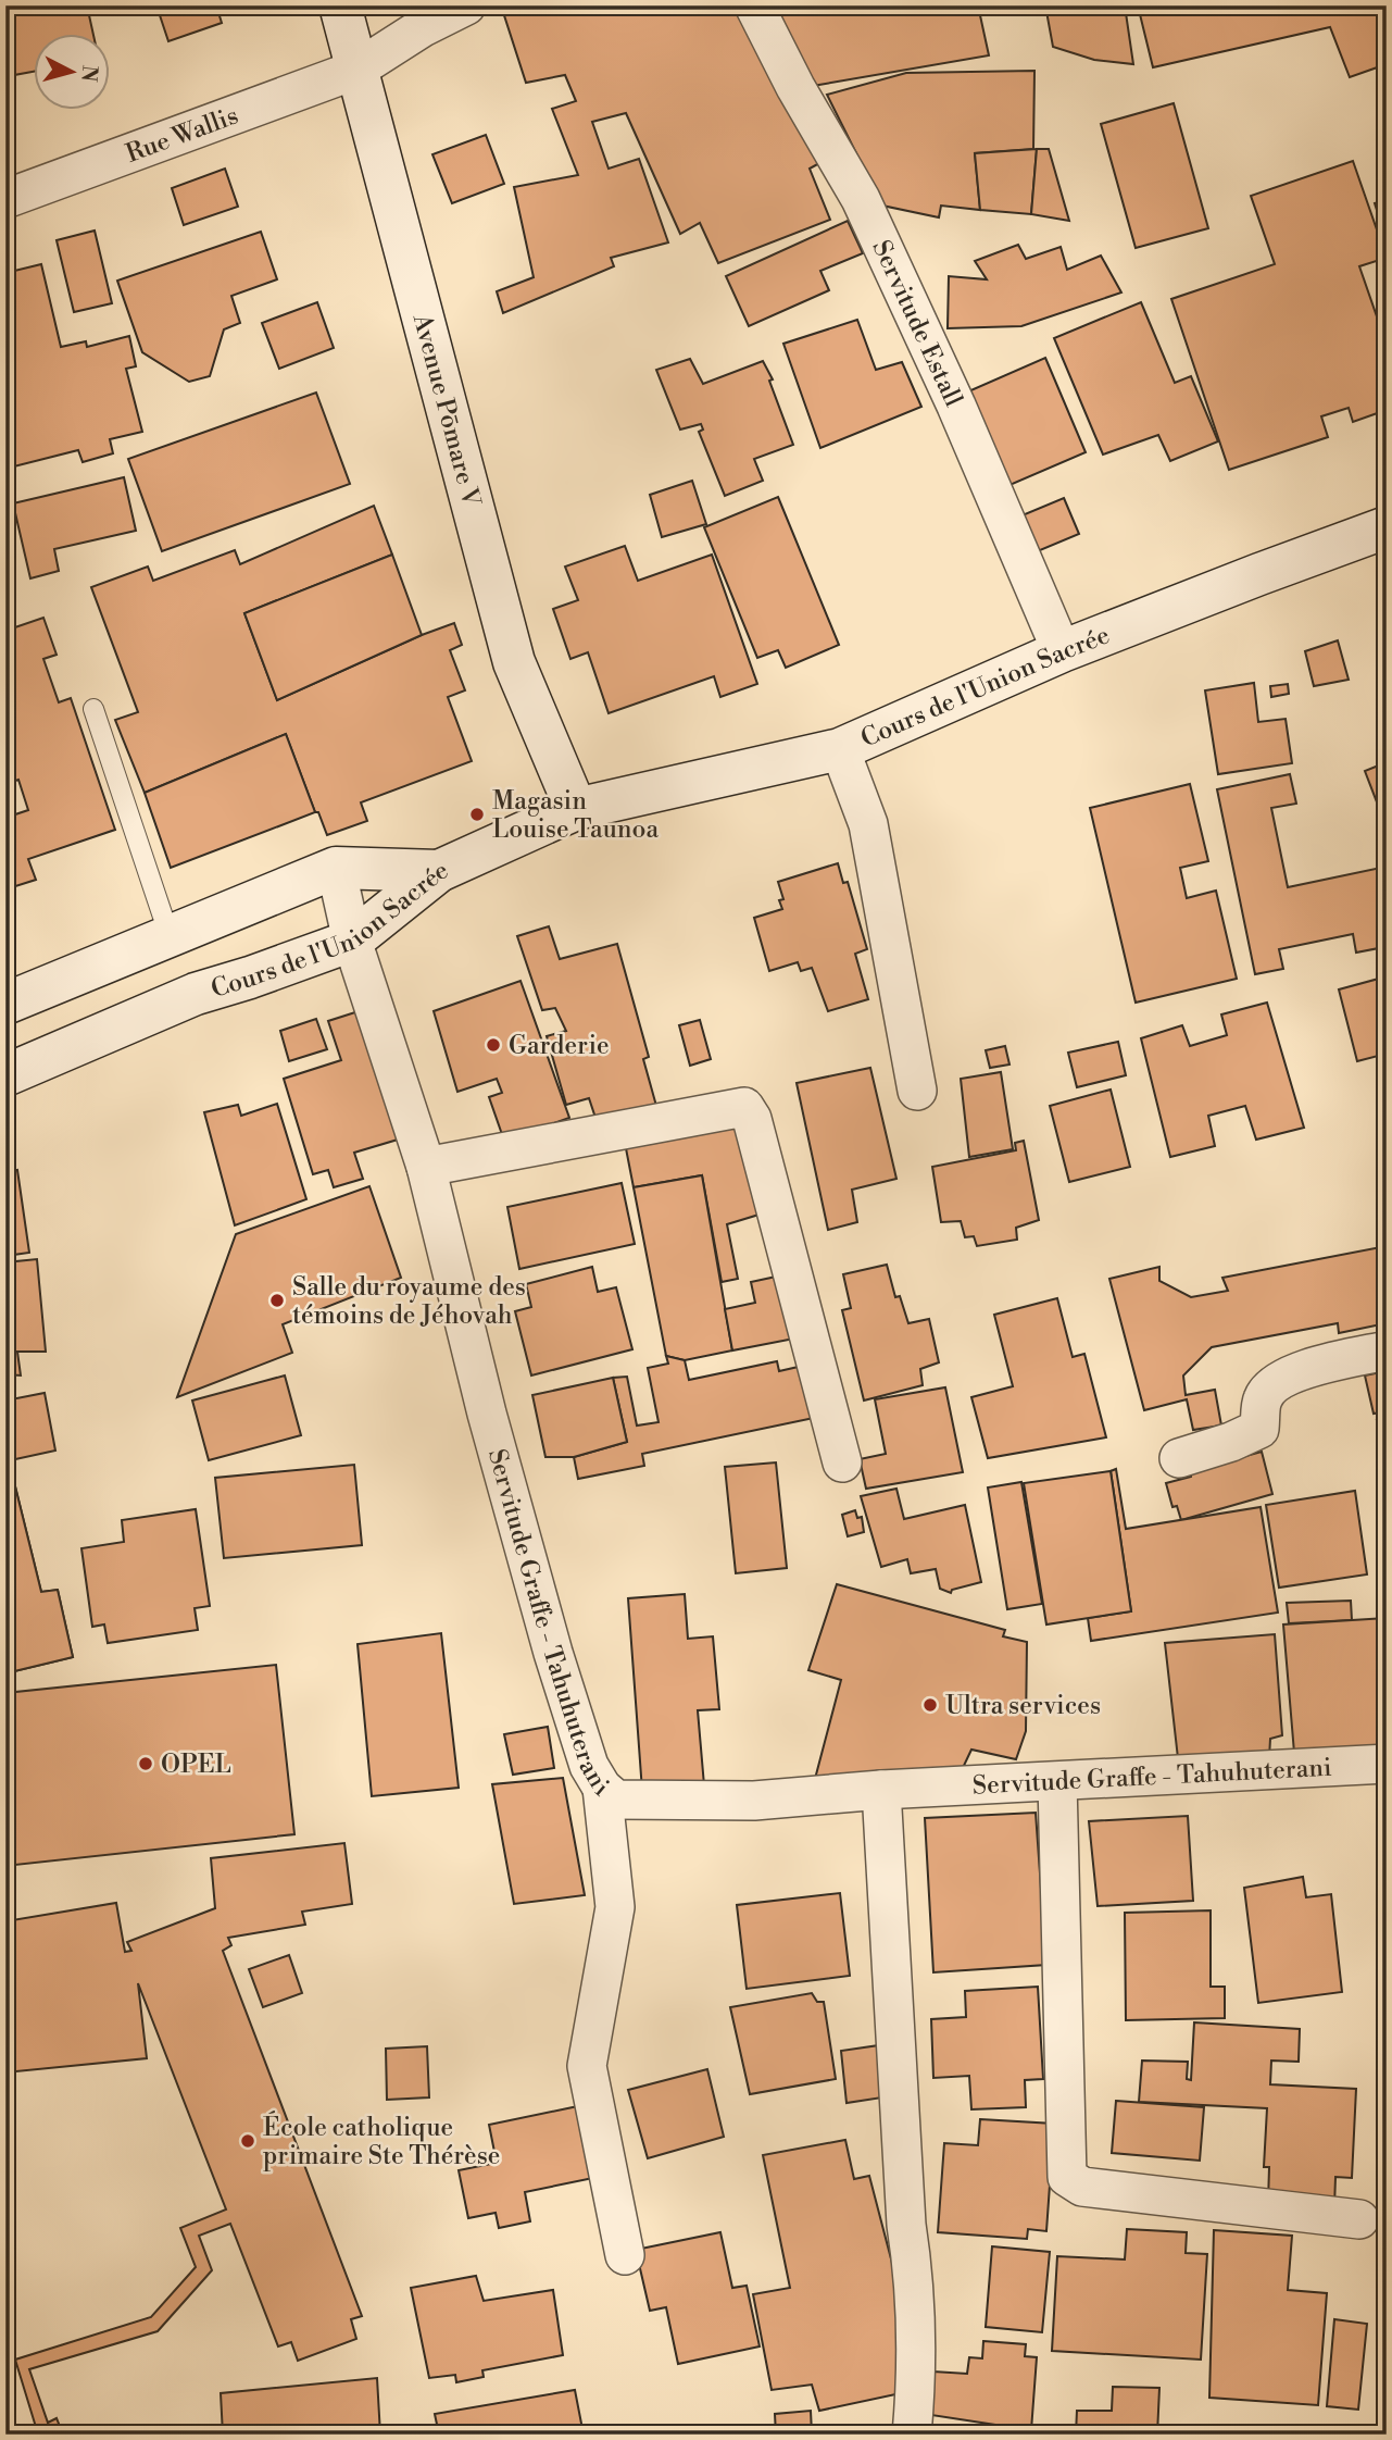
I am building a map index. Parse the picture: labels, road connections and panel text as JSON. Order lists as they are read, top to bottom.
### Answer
{
  "streets": {
    "main road": ["Avenue Pōmare V", "Cours de l'Union Sacrée"],
    "street": ["Rue Wallis", "Servitude Estall", "Servitude Graffe - Tahuhuterani"]
  },
  "crossings": [
    ["Rue Wallis", "Avenue Pōmare V"],
    ["Servitude Estall", "Cours de l'Union Sacrée"],
    ["Avenue Pōmare V", "Cours de l'Union Sacrée"],
    ["Cours de l'Union Sacrée", "Servitude Graffe - Tahuhuterani"]
  ],
  "places": [
    "Magasin Louise Taunoa",
    "Garderie",
    "Salle du royaume des témoins de Jéhovah",
    "Ultra services",
    "OPEL",
    "École catholique primaire Ste Thérèse"
  ],
  "north": "right"
}
